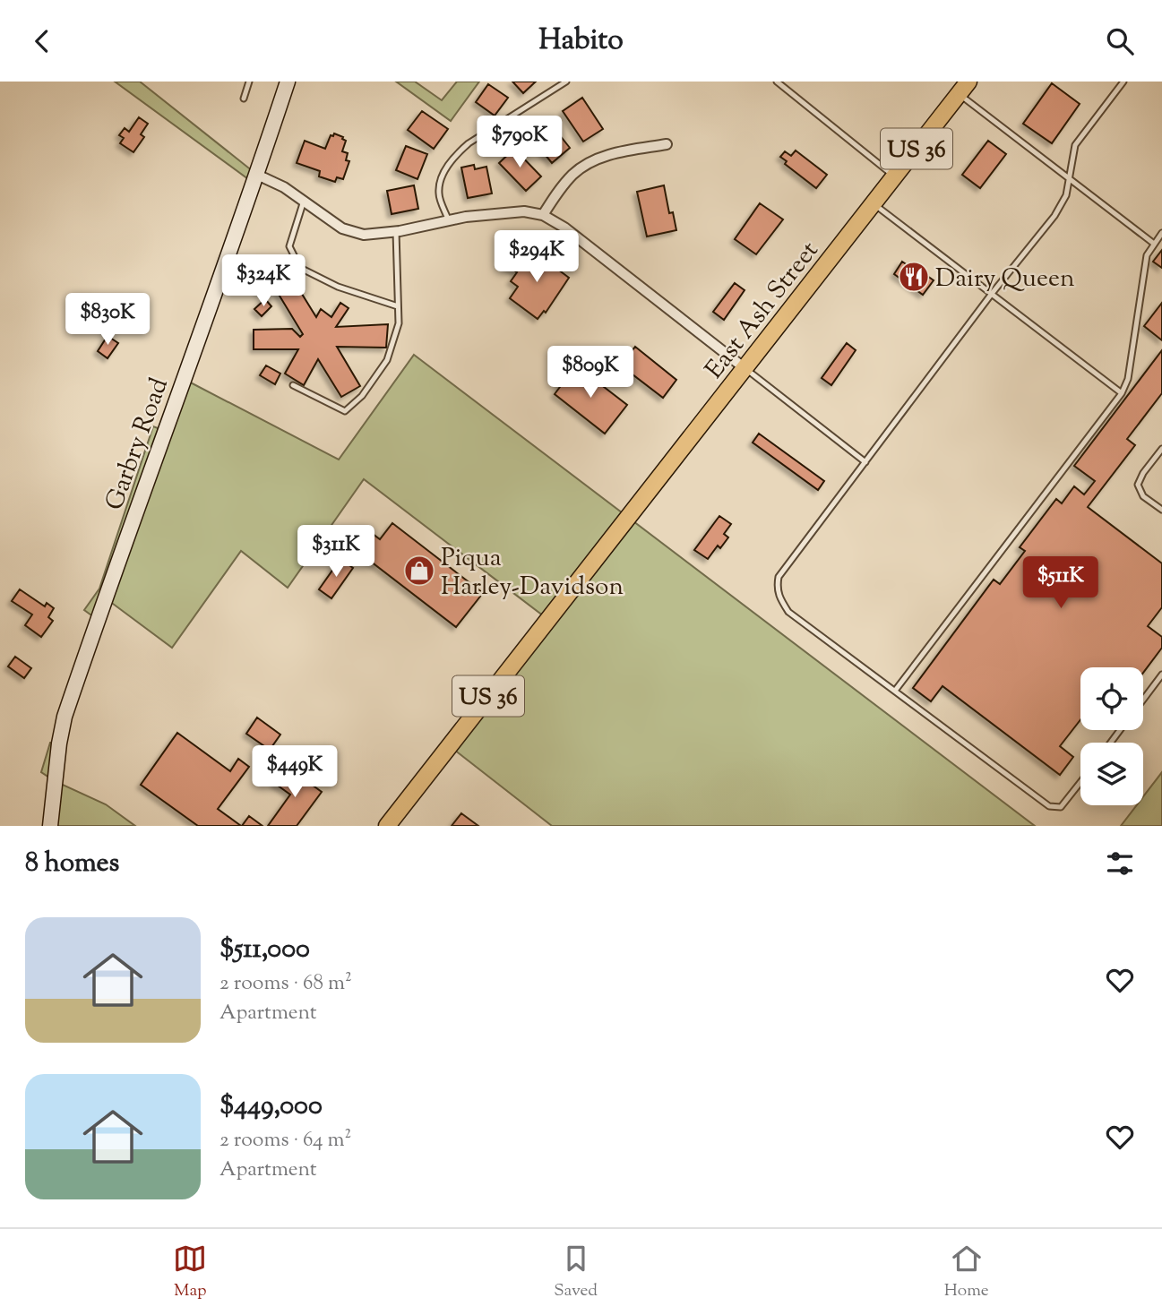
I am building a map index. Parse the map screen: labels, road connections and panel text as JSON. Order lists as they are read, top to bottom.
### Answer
{
  "streets": {
    "main road": ["US 36", "East Ash Street"],
    "street": ["Garbry Road"]
  },
  "places": {
    "restaurant": ["Dairy Queen"],
    "shop": ["Piqua Harley-Davidson"]
  },
  "page": {
    "header": "Habito",
    "price": [
      "$790K",
      "$294K",
      "$324K",
      "$830K",
      "$809K",
      "$311K",
      "$511K",
      "$449K"
    ],
    "heading": "8 homes",
    "list": [
      {
        "name": "$511,000",
        "note": "2 rooms · 68 m² · Apartment"
      },
      {
        "name": "$449,000",
        "note": "2 rooms · 64 m² · Apartment"
      }
    ],
    "tabs": ["Map", "Saved", "Home"]
  }
}
